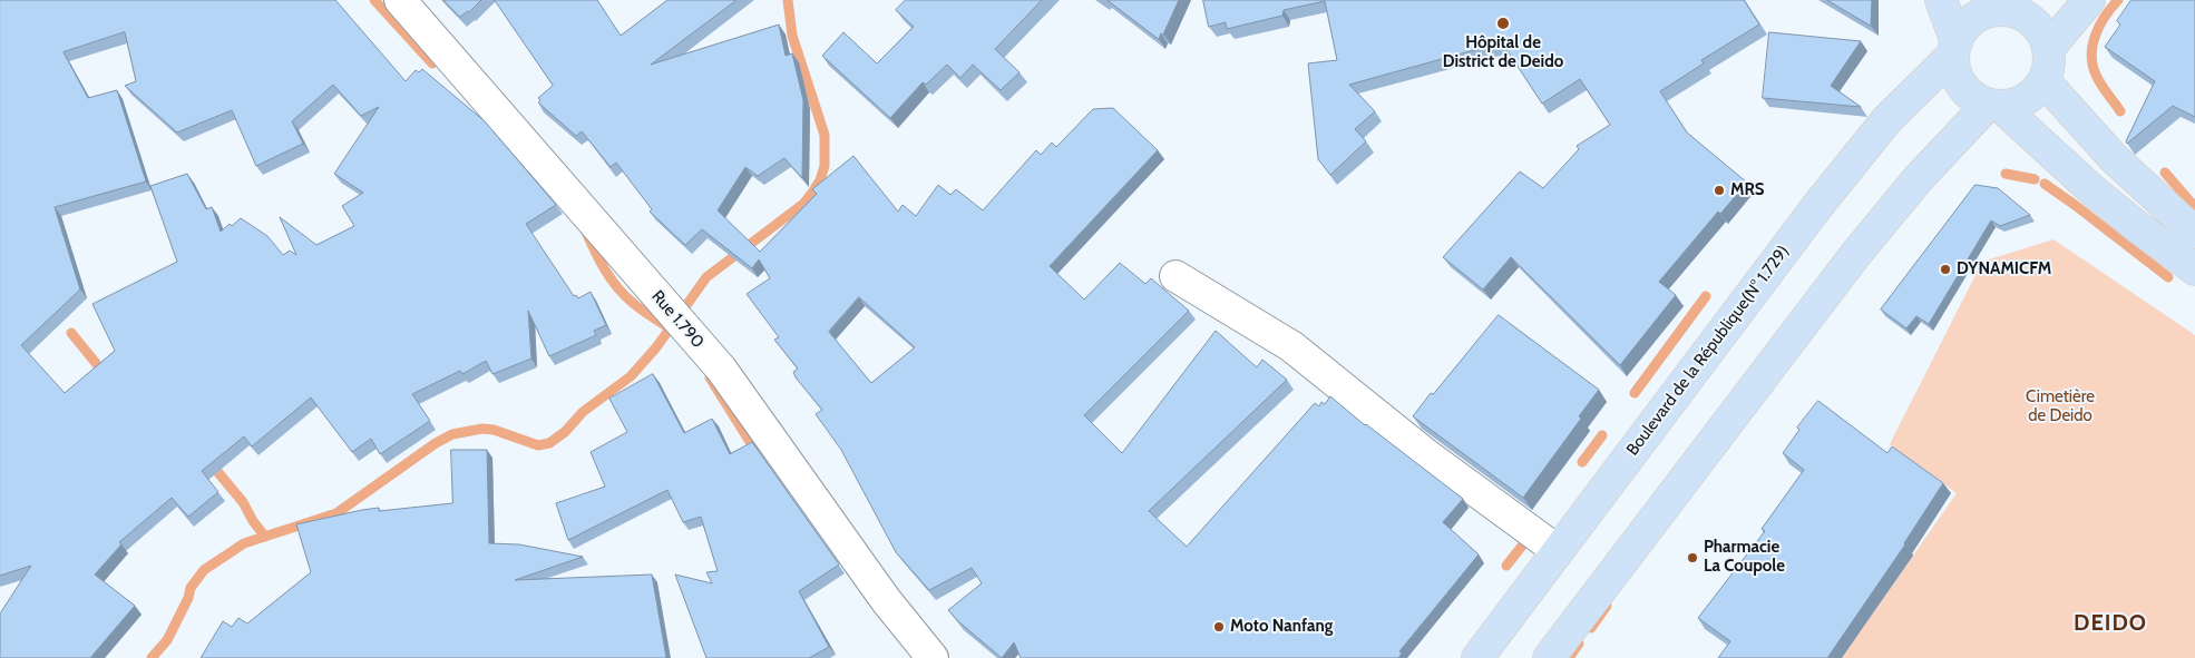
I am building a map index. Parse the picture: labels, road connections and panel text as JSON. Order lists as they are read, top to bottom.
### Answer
{
  "streets": {
    "main road": ["Boulevard de la République(N° 1.729)"],
    "street": ["Rue 1.790"]
  },
  "districts": ["DEIDO"],
  "parks": ["Cimetière de Deido"],
  "places": [
    "Hôpital de District de Deido",
    "MRS",
    "DYNAMICFM",
    "Pharmacie La Coupole",
    "Moto Nanfang"
  ]
}
